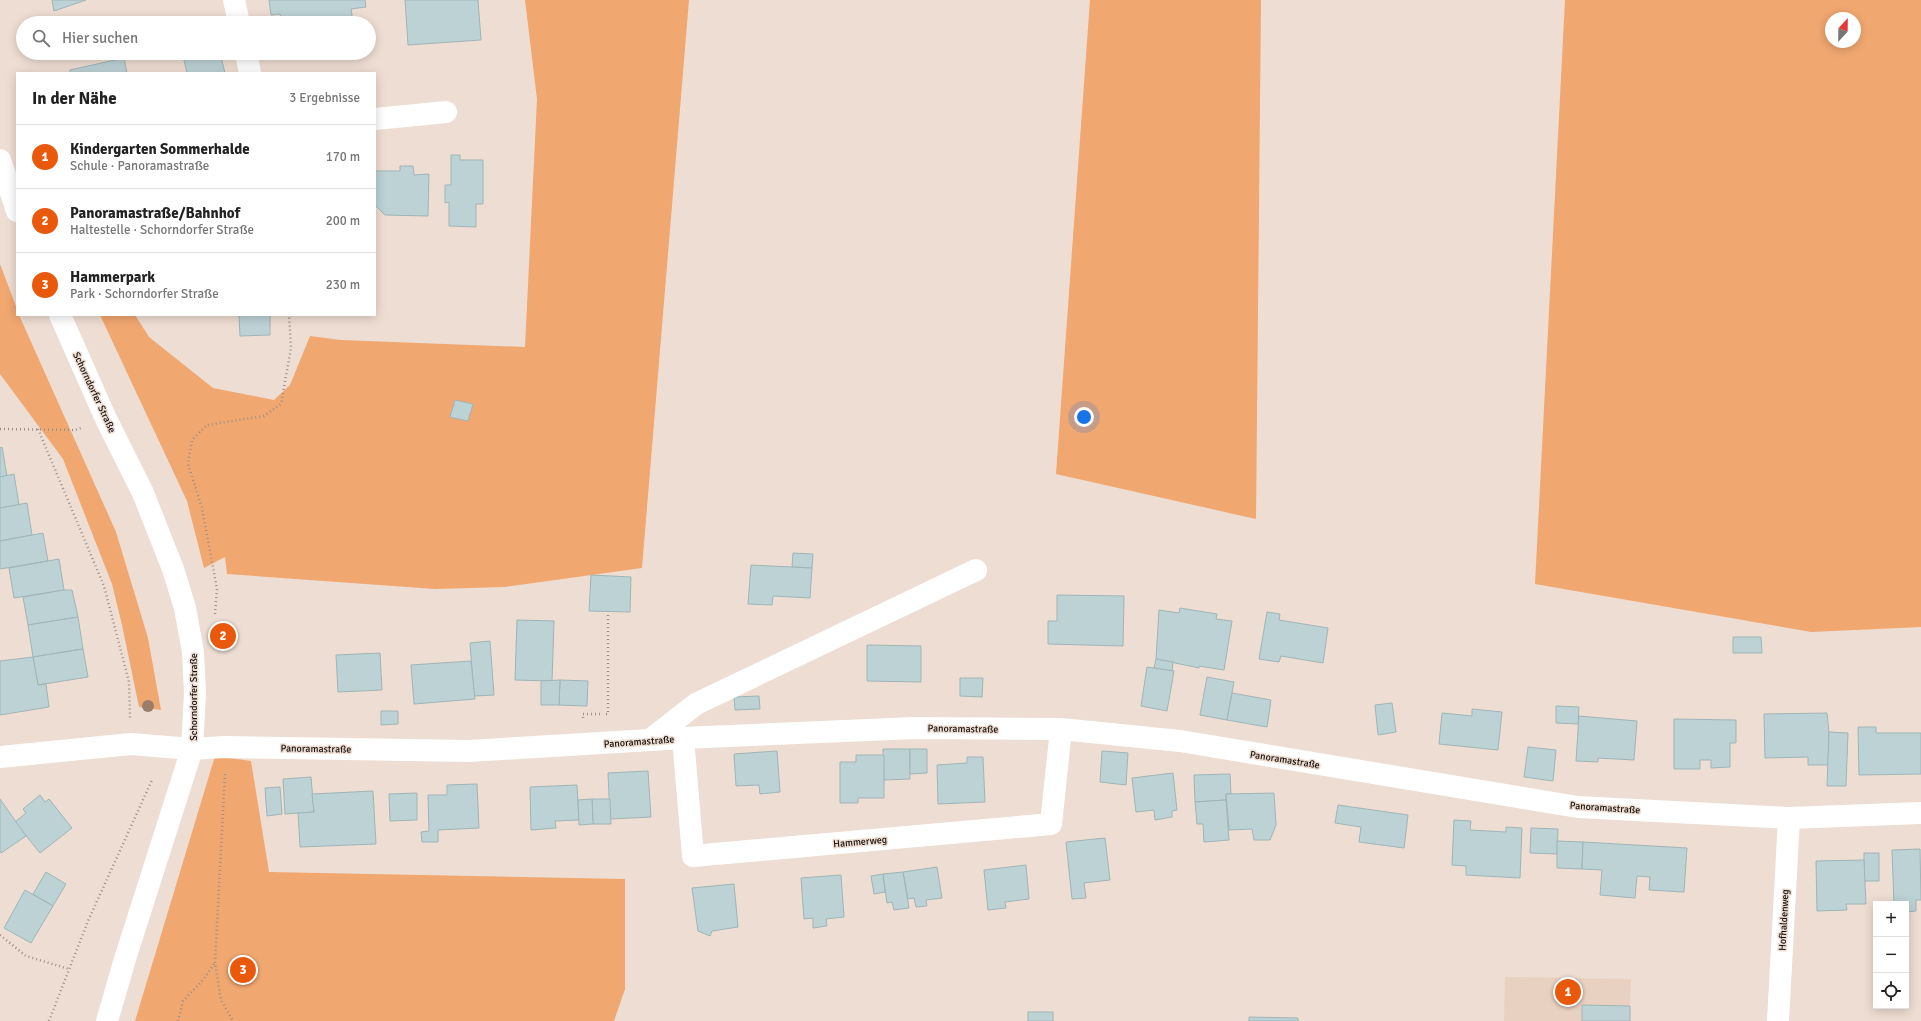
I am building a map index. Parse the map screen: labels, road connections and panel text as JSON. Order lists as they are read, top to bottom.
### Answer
{
  "streets": {
    "street": [
      "Schorndorfer Straße",
      "Panoramastraße",
      "Hammerweg",
      "Hofhaldenweg"
    ]
  },
  "crossings": [
    ["Schorndorfer Straße", "Panoramastraße"],
    ["Panoramastraße", "Hammerweg"],
    ["Panoramastraße", "Hofhaldenweg"]
  ],
  "north": "top",
  "page": {
    "search": "Hier suchen",
    "heading": ["In der Nähe", "3 Ergebnisse"],
    "list": [
      {
        "mark": "1",
        "name": "Kindergarten Sommerhalde",
        "note": "Schule · Panoramastraße",
        "value": "170 m"
      },
      {
        "mark": "2",
        "name": "Panoramastraße/Bahnhof",
        "note": "Haltestelle · Schorndorfer Straße",
        "value": "200 m"
      },
      {
        "mark": "3",
        "name": "Hammerpark",
        "note": "Park · Schorndorfer Straße",
        "value": "230 m"
      }
    ],
    "pins": ["2", "3", "1"],
    "map_buttons": ["+", "−"]
  }
}
